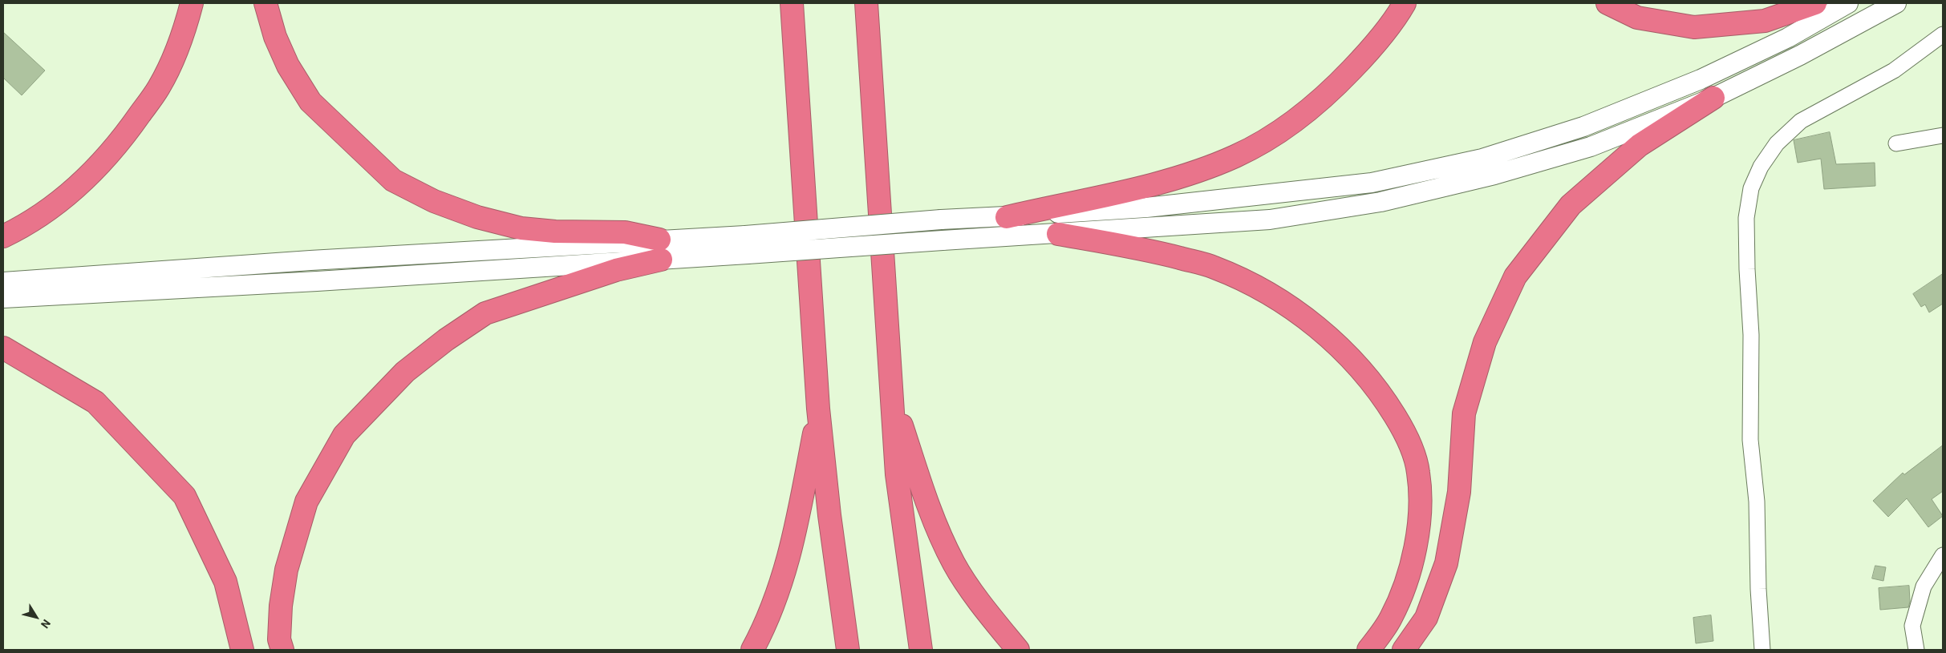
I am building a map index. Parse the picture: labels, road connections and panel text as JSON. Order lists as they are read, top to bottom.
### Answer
{
  "north": "bottom right"
}
